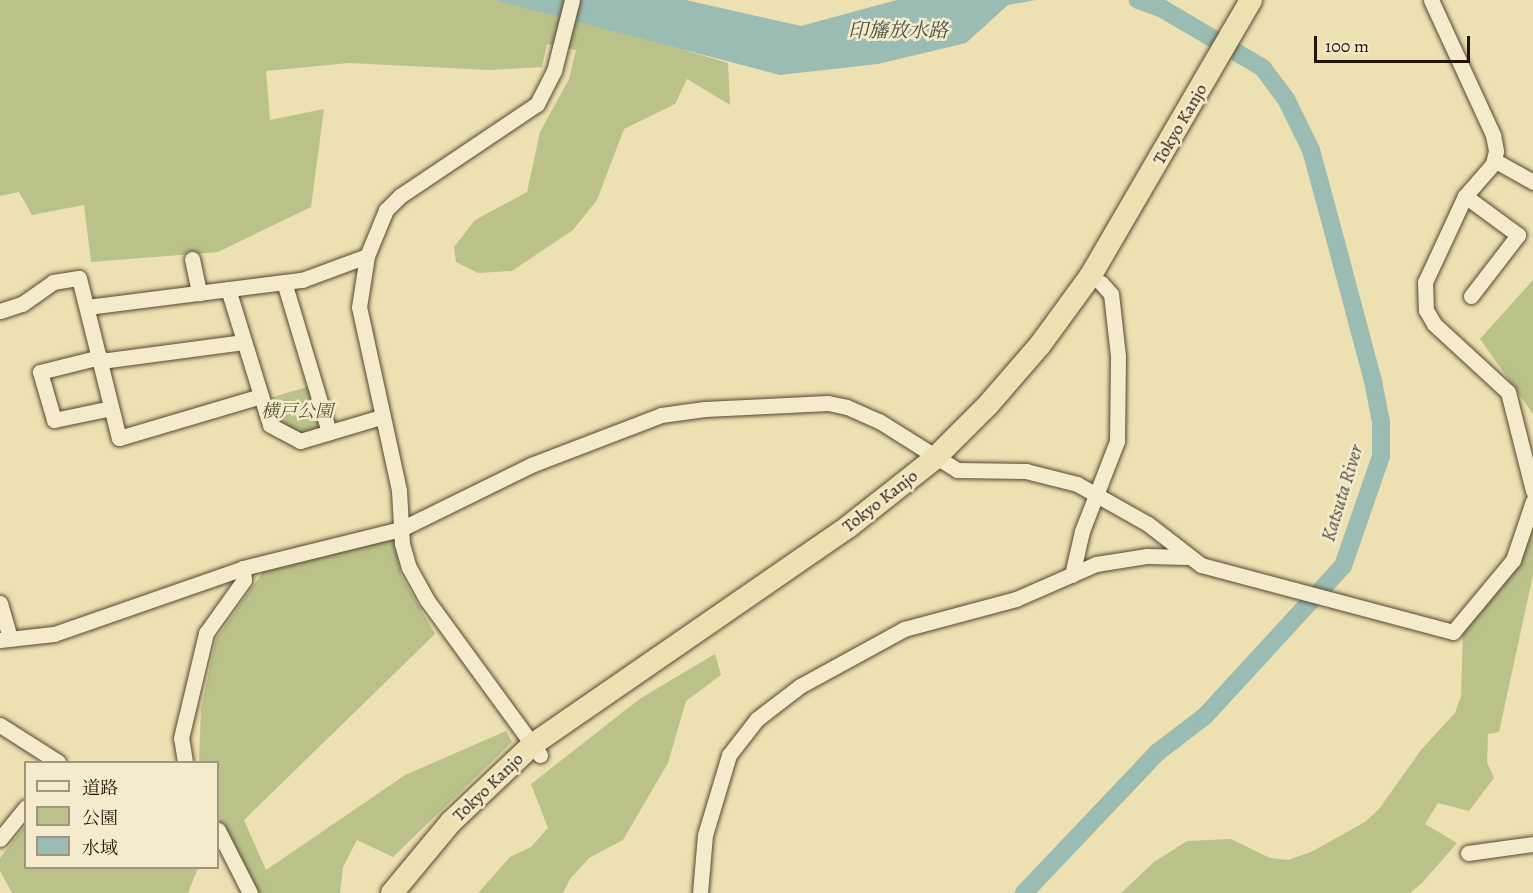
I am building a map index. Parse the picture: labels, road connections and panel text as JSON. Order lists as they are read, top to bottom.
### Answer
{
  "streets": {
    "highway": ["Tokyo Kanjo"]
  },
  "water": ["印旛放水路", "Katsuta River"],
  "parks": ["横戸公園"],
  "legend": ["道路", "公園", "水域"],
  "scale_bar": "100 m"
}
